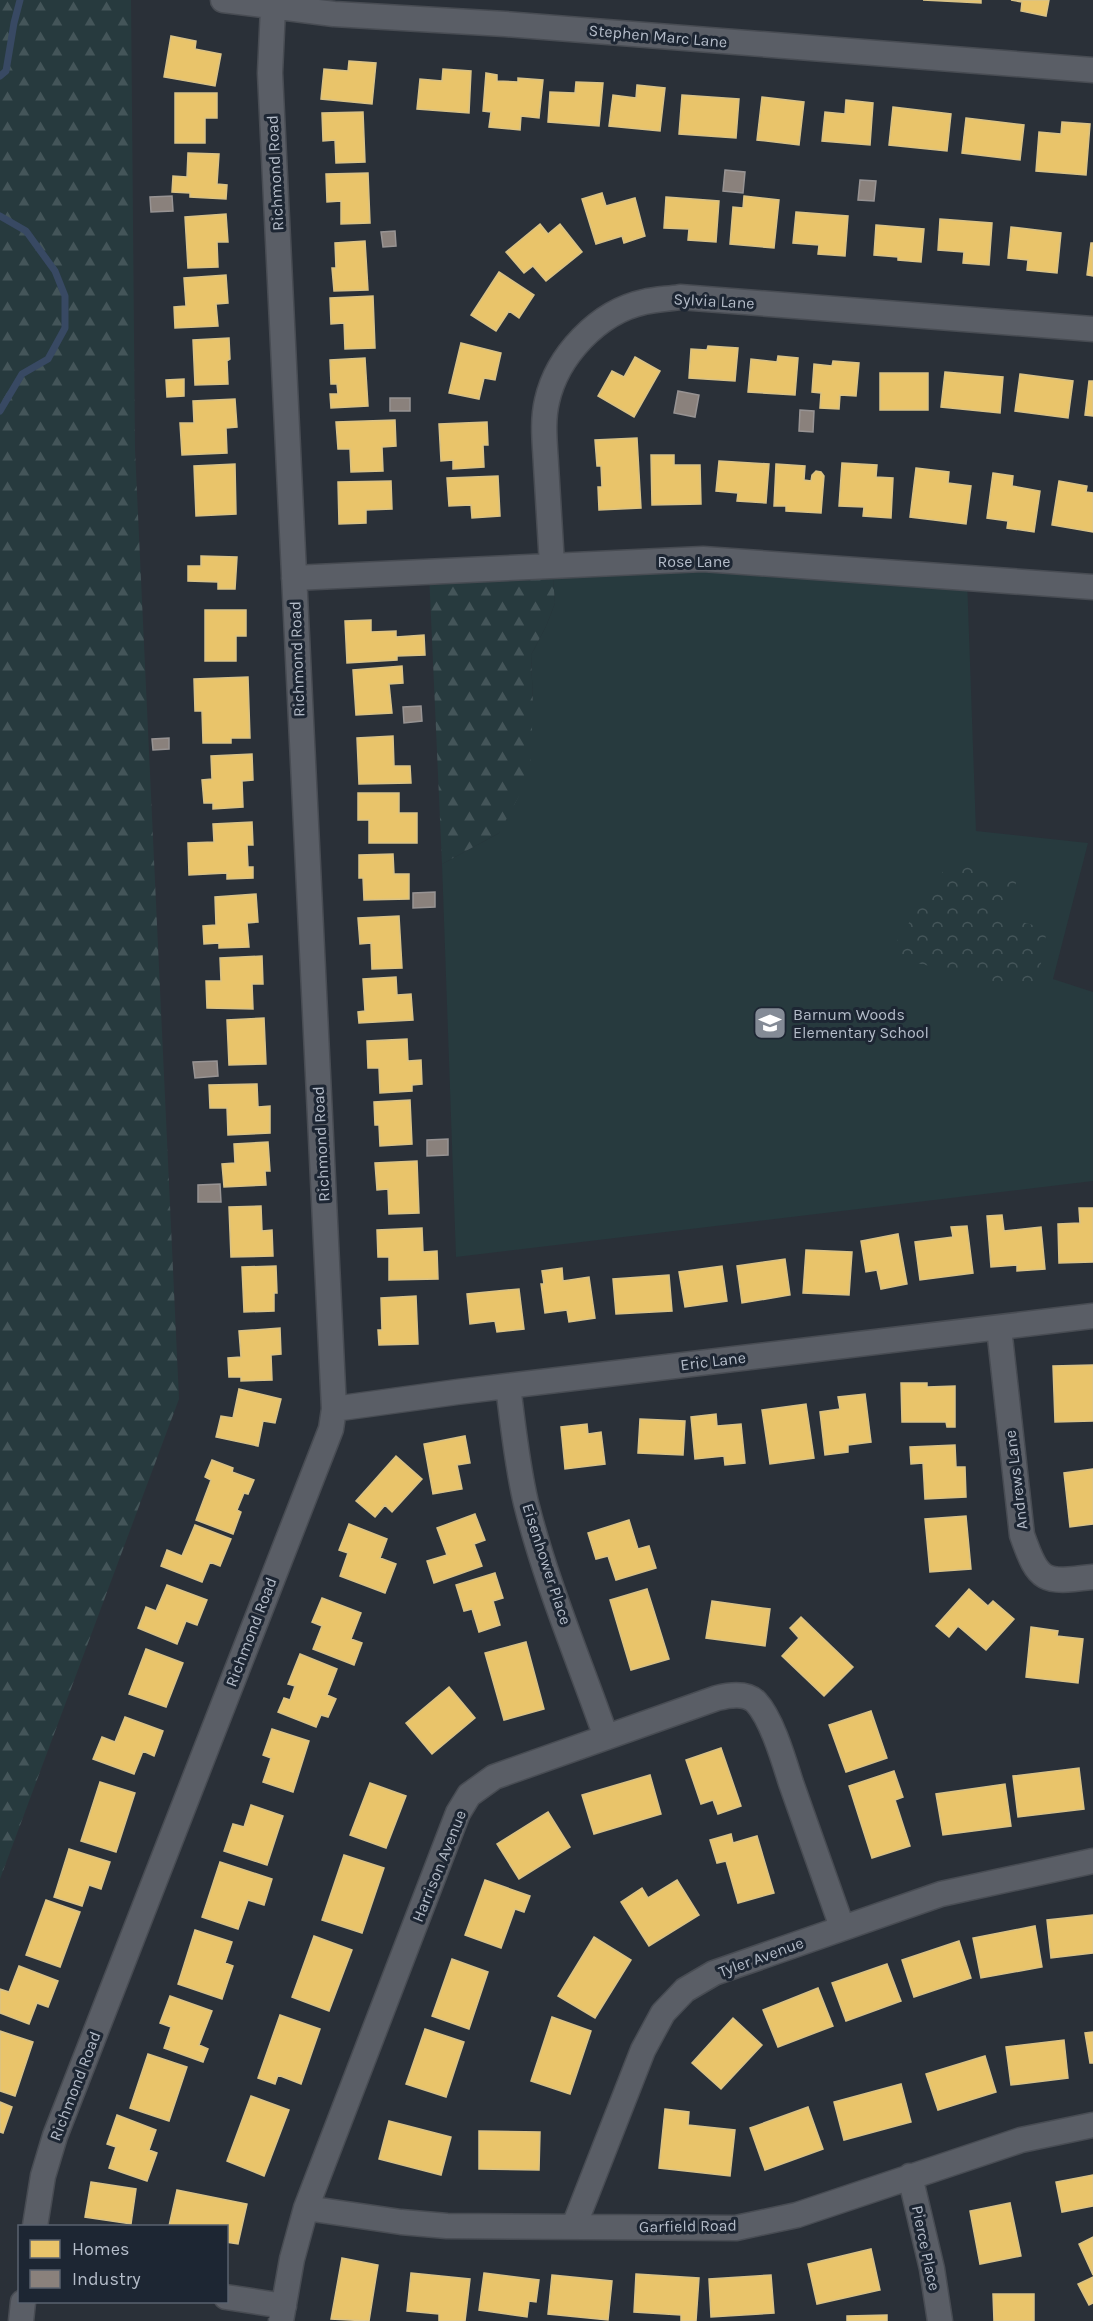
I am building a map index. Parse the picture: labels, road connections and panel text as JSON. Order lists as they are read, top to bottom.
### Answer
{
  "streets": {
    "street": [
      "Stephen Marc Lane",
      "Richmond Road",
      "Sylvia Lane",
      "Rose Lane",
      "Eric Lane",
      "Andrews Lane",
      "Eisenhower Place",
      "Harrison Avenue",
      "Tyler Avenue",
      "Garfield Road",
      "Pierce Place"
    ]
  },
  "crossings": [
    ["Stephen Marc Lane", "Richmond Road"],
    ["Richmond Road", "Rose Lane"],
    ["Richmond Road", "Eric Lane"],
    ["Sylvia Lane", "Rose Lane"],
    ["Eric Lane", "Andrews Lane"],
    ["Eric Lane", "Eisenhower Place"],
    ["Eisenhower Place", "Harrison Avenue"],
    ["Harrison Avenue", "Tyler Avenue"],
    ["Harrison Avenue", "Garfield Road"],
    ["Tyler Avenue", "Garfield Road"],
    ["Garfield Road", "Pierce Place"]
  ],
  "places": {
    "school or university": ["Barnum Woods Elementary School"]
  },
  "legend": ["Homes", "Industry"]
}
